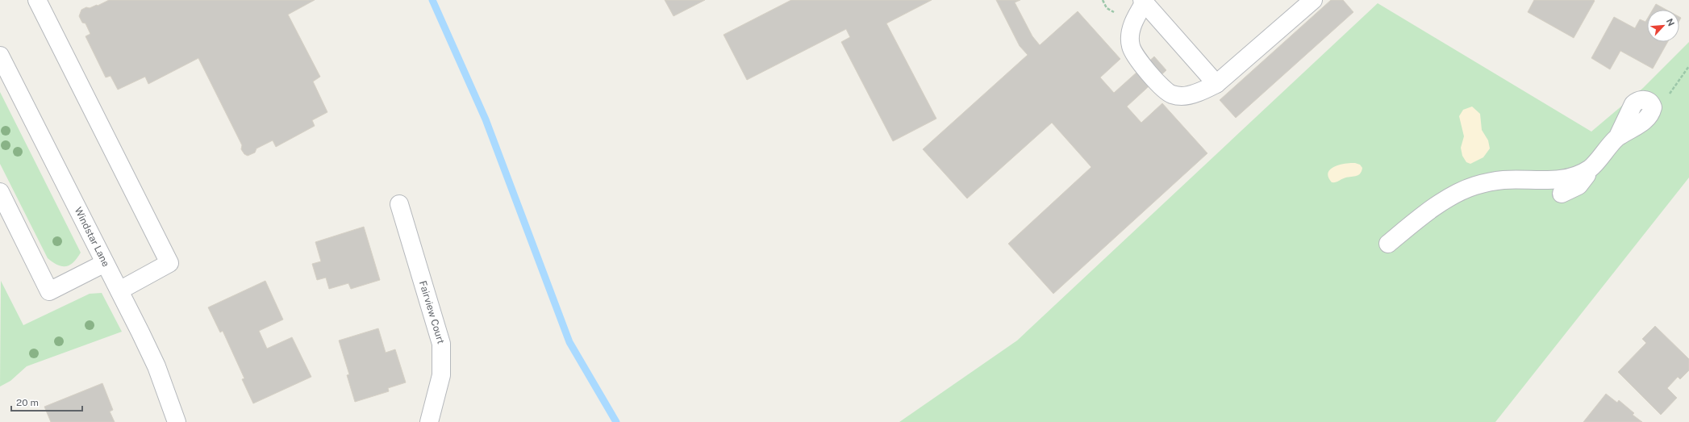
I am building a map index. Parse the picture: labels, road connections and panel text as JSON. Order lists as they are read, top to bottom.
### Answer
{
  "streets": {
    "street": ["Windstar Lane", "Fairview Court"]
  },
  "scale_bar": "20 m",
  "north": "top right"
}
